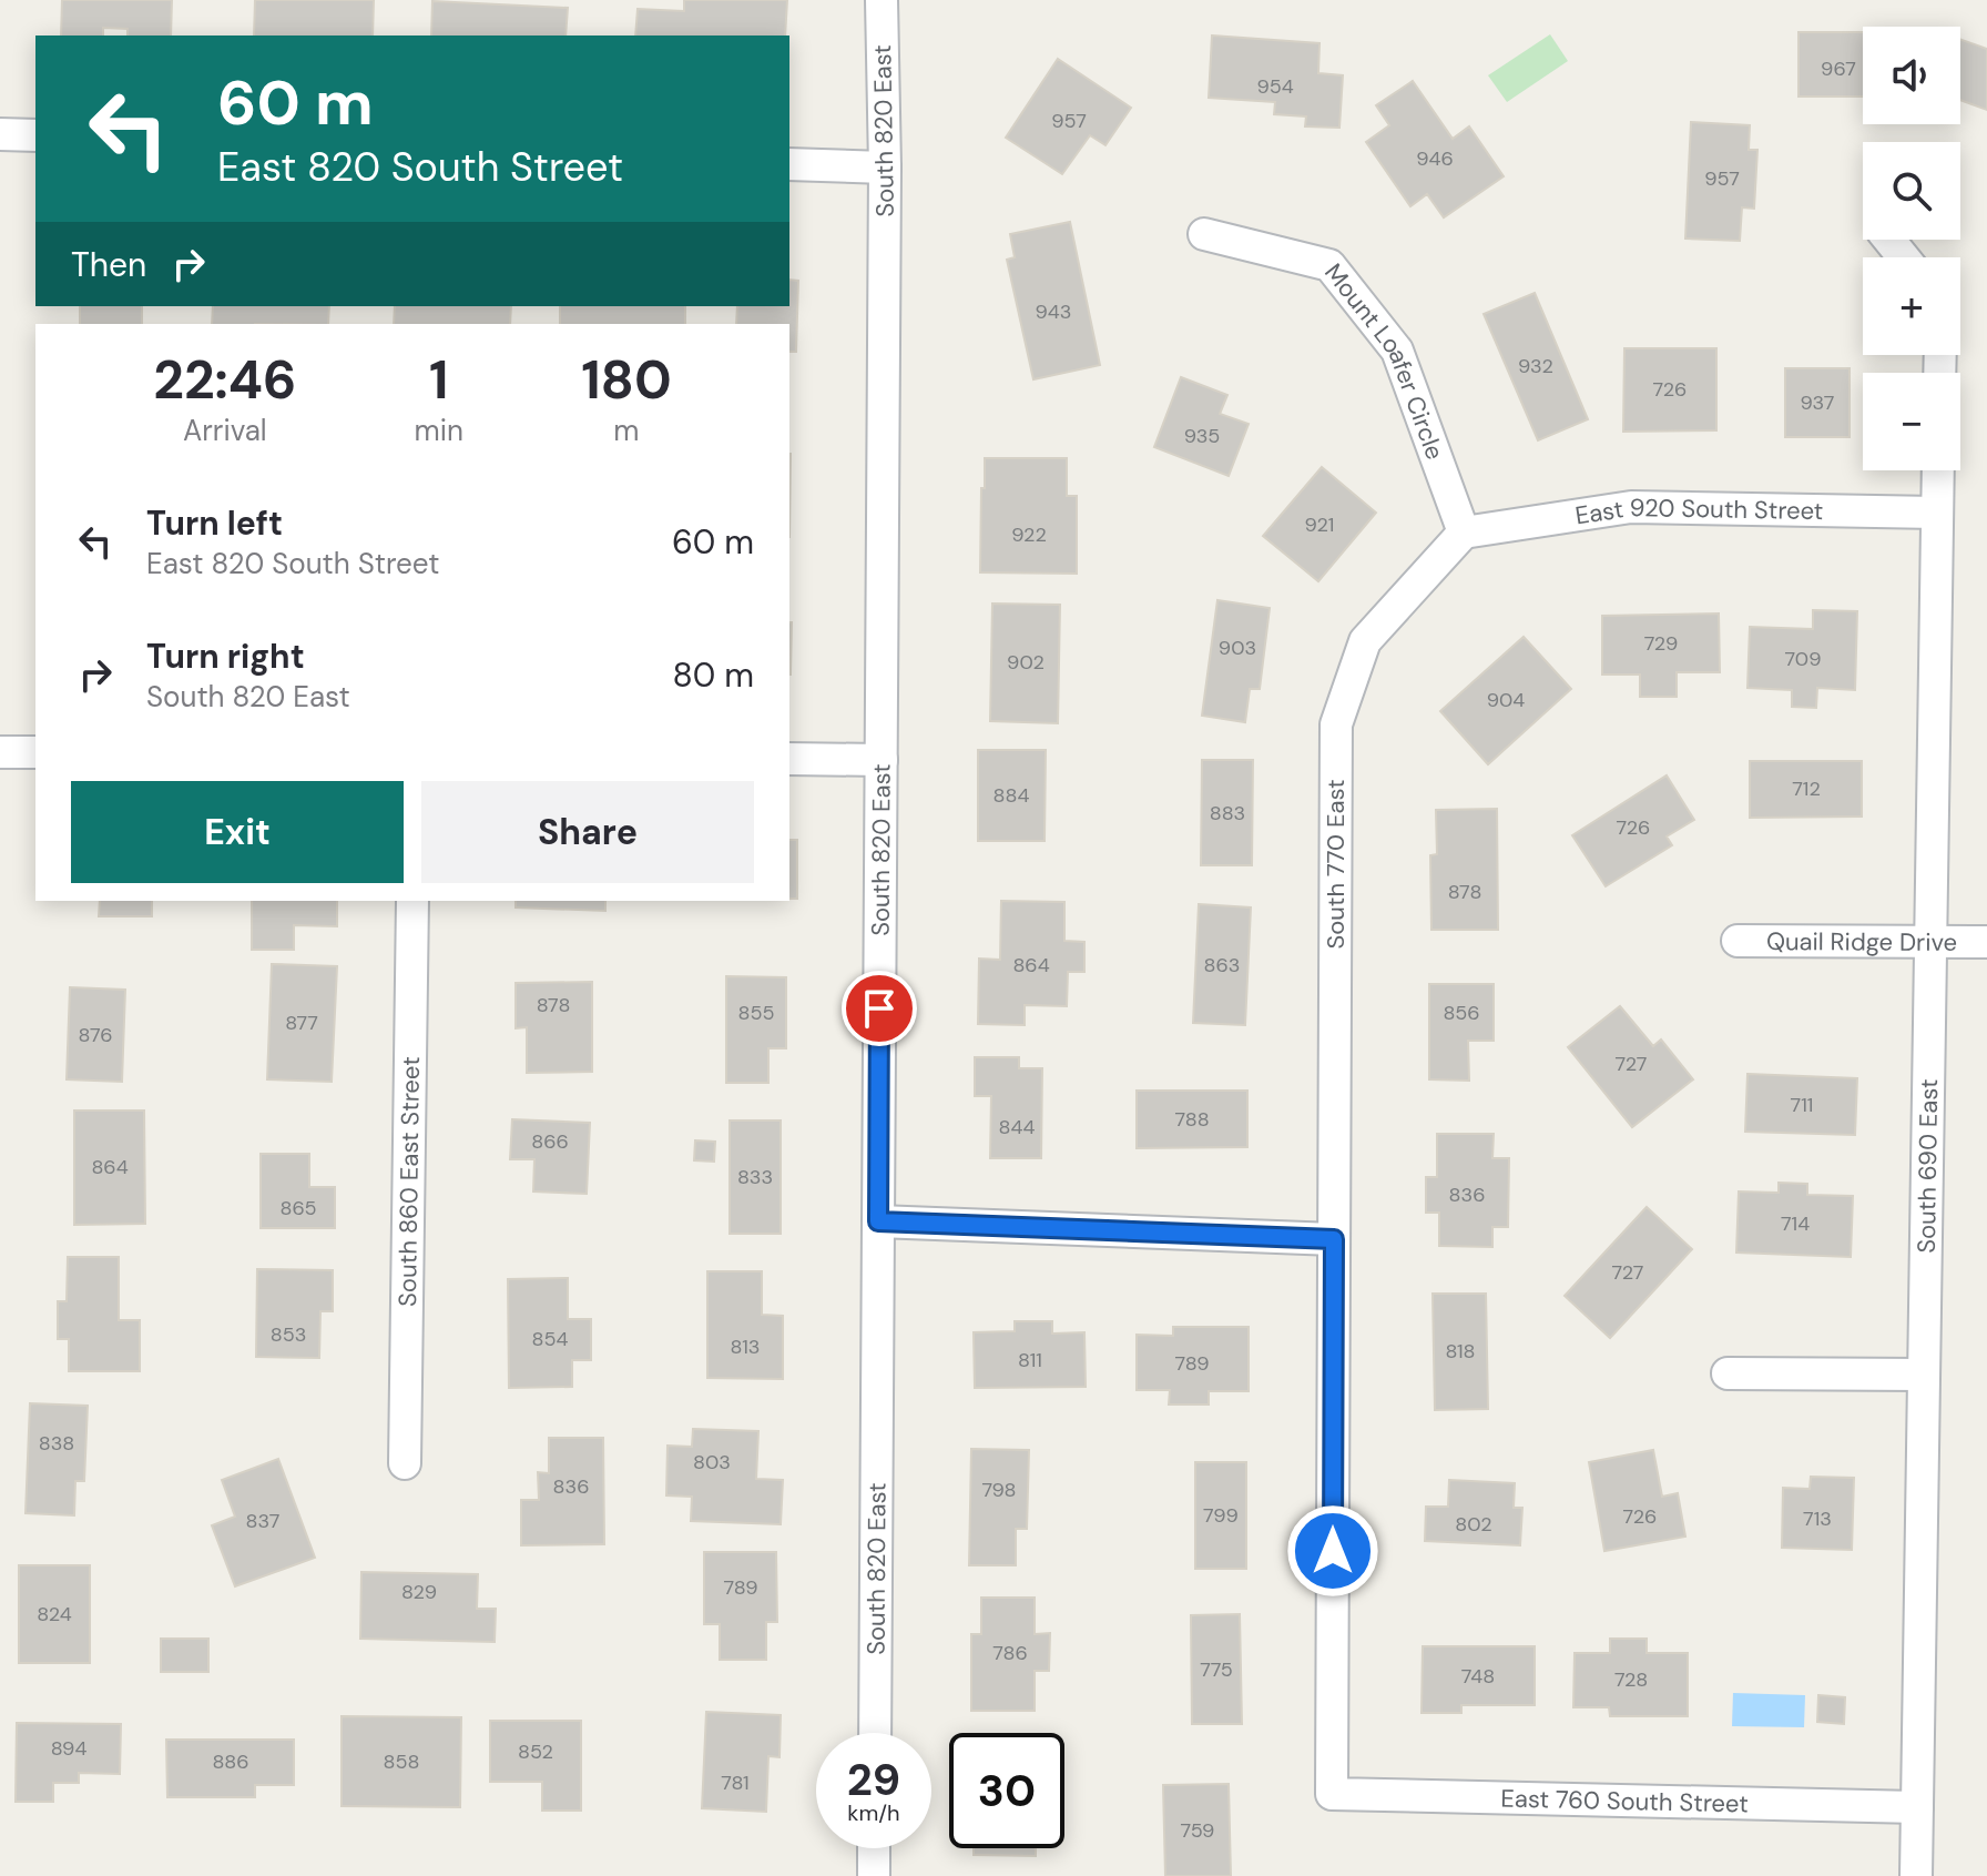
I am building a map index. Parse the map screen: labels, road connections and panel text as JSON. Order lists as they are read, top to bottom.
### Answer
{
  "streets": {
    "street": [
      "South 820 East",
      "Mount Loafer Circle",
      "East 920 South Street",
      "South 770 East",
      "Quail Ridge Drive",
      "South 690 East",
      "South 860 East Street",
      "East 760 South Street"
    ]
  },
  "crossings": [
    ["Mount Loafer Circle", "East 920 South Street"],
    ["Mount Loafer Circle", "South 770 East"],
    ["East 920 South Street", "South 770 East"],
    ["East 920 South Street", "South 690 East"],
    ["South 770 East", "East 760 South Street"],
    ["Quail Ridge Drive", "South 690 East"],
    ["South 690 East", "East 760 South Street"]
  ],
  "house_numbers": [
    "967",
    "954",
    "957",
    "946",
    "957",
    "943",
    "932",
    "726",
    "937",
    "935",
    "921",
    "922",
    "729",
    "903",
    "709",
    "902",
    "904",
    "712",
    "884",
    "883",
    "726",
    "878",
    "864",
    "863",
    "878",
    "855",
    "856",
    "877",
    "876",
    "727",
    "711",
    "788",
    "844",
    "866",
    "864",
    "833",
    "836",
    "865",
    "714",
    "727",
    "853",
    "854",
    "813",
    "818",
    "811",
    "789",
    "838",
    "803",
    "836",
    "798",
    "799",
    "726",
    "713",
    "837",
    "802",
    "789",
    "829",
    "824",
    "786",
    "775",
    "748",
    "728",
    "894",
    "852",
    "886",
    "858",
    "781",
    "759"
  ],
  "page": {
    "map_buttons": ["+", "−"],
    "turn": ["60 m", "East 820 South Street"],
    "then": "Then",
    "eta": [
      "22:46",
      "Arrival",
      "1",
      "min",
      "180",
      "m"
    ],
    "list": [
      {
        "name": "Turn left",
        "note": "East 820 South Street",
        "value": "60 m"
      },
      {
        "name": "Turn right",
        "note": "South 820 East",
        "value": "80 m"
      }
    ],
    "buttons": ["Exit", "Share"],
    "speed": "29 km/h",
    "limit": "30"
  }
}
